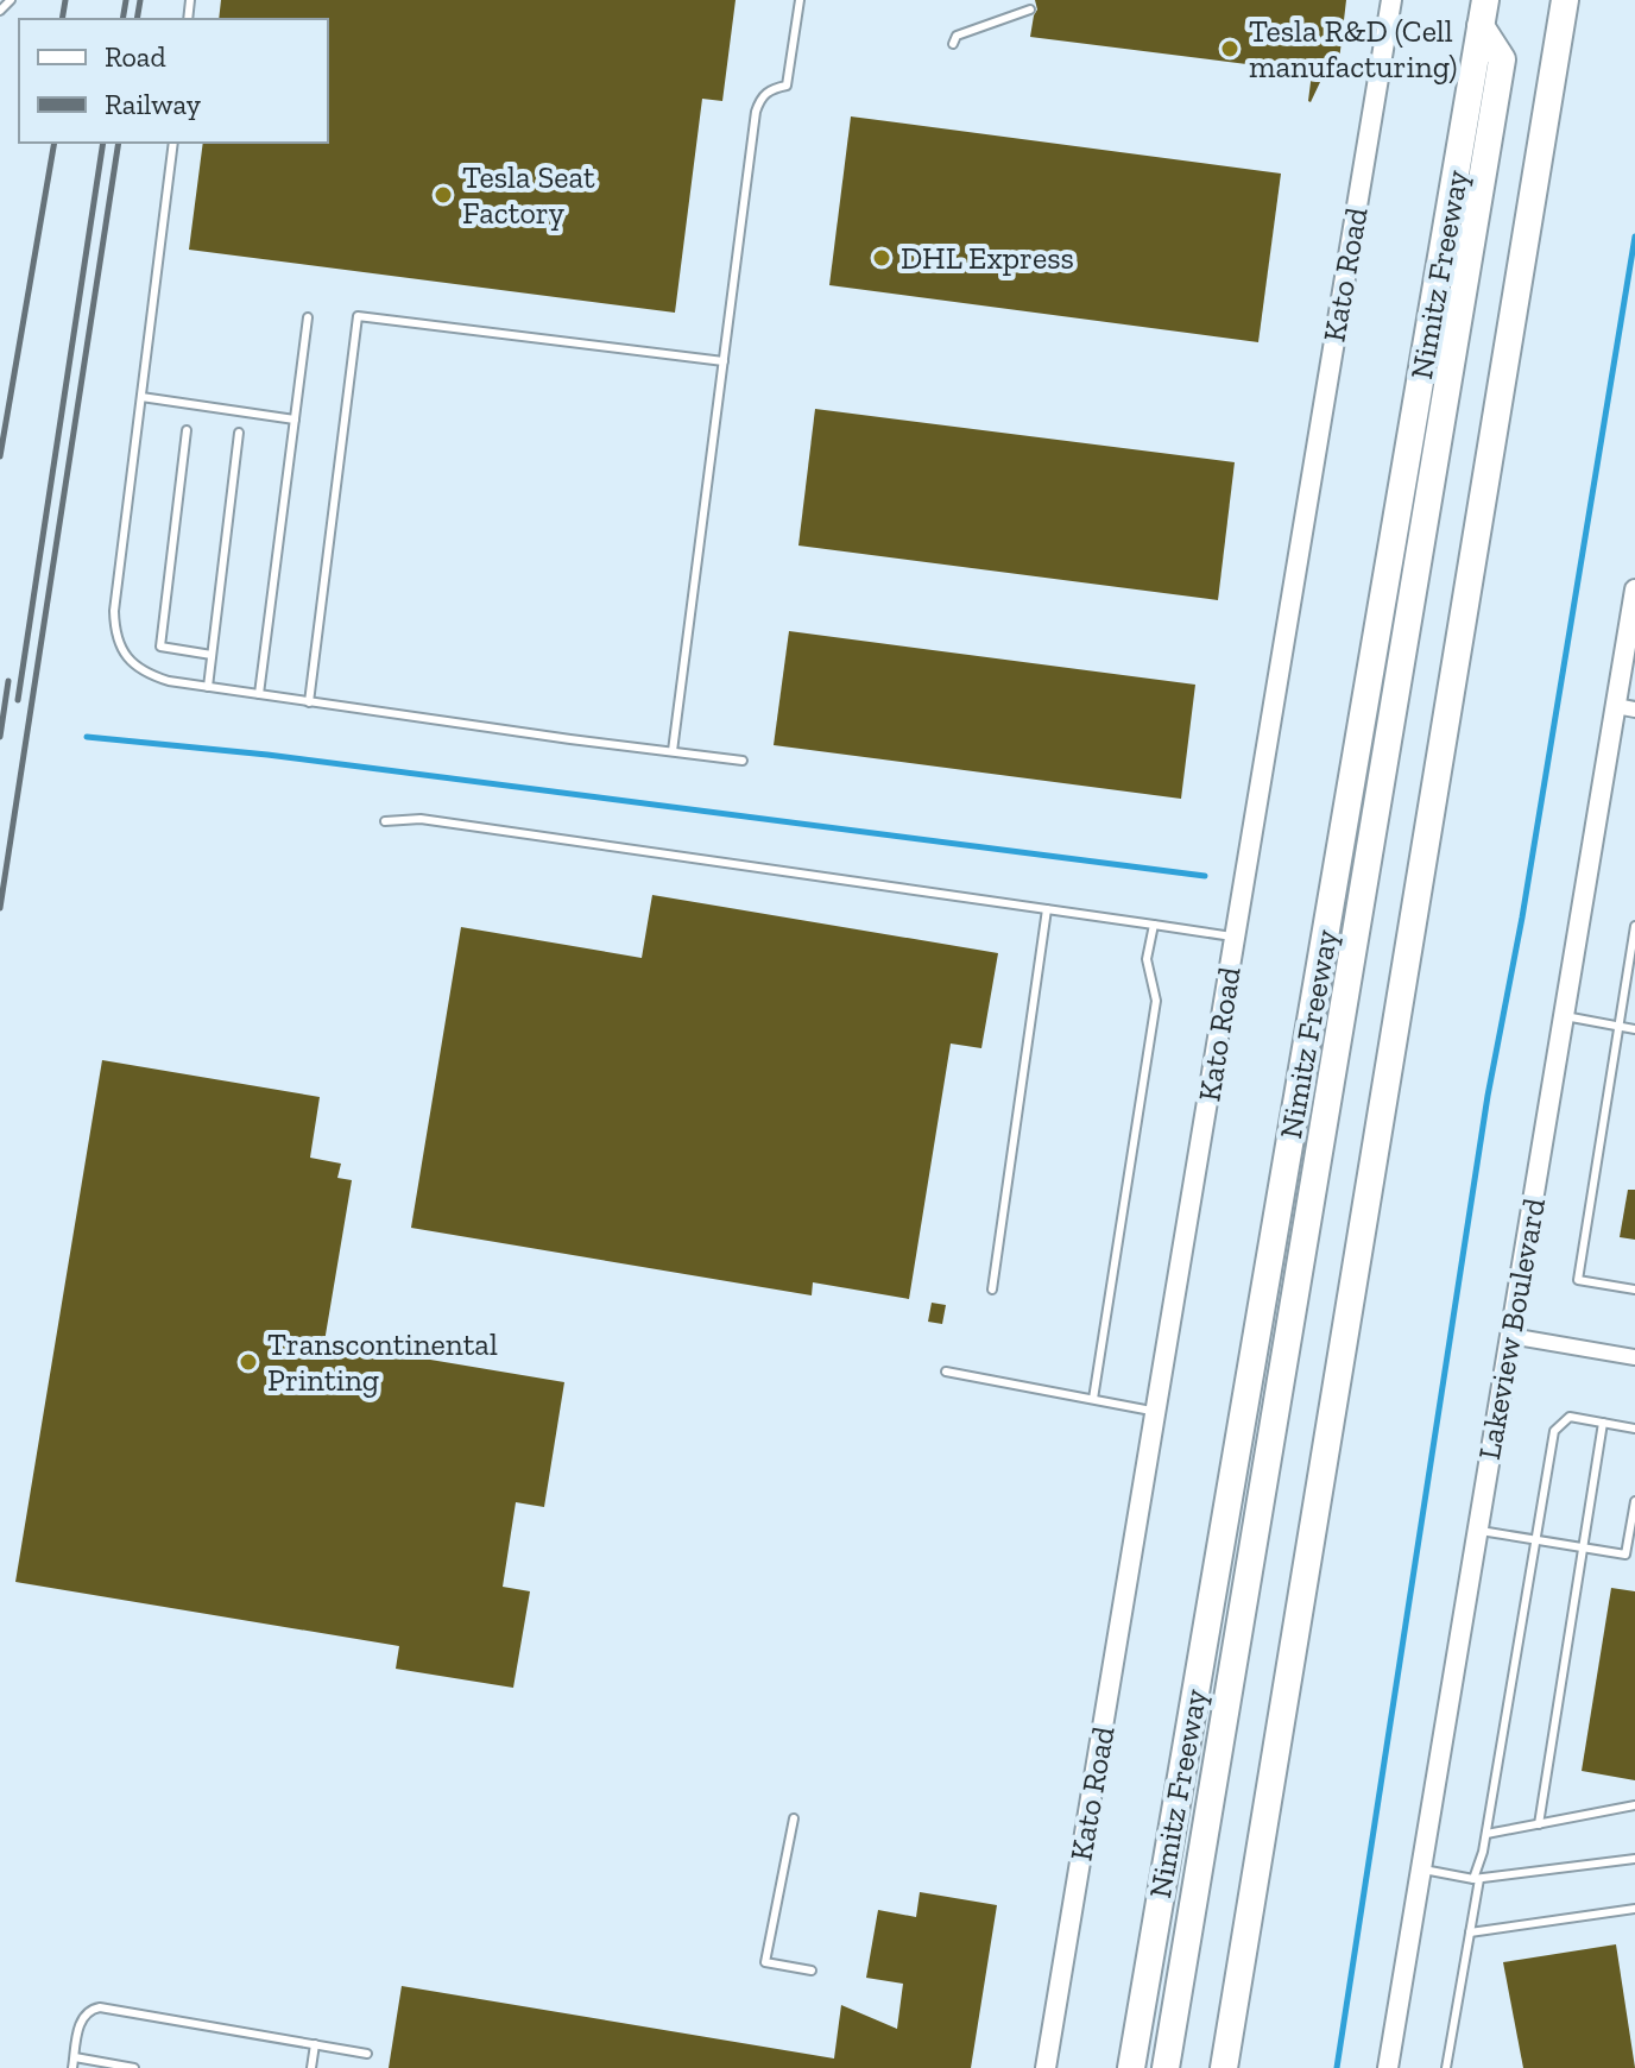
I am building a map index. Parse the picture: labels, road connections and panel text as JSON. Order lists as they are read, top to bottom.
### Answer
{
  "streets": {
    "highway": ["Nimitz Freeway"],
    "street": ["Kato Road", "Lakeview Boulevard"]
  },
  "places": [
    "Tesla R&D (Cell manufacturing)",
    "Tesla Seat Factory",
    "DHL Express",
    "Transcontinental Printing"
  ],
  "legend": ["Road", "Railway"]
}
